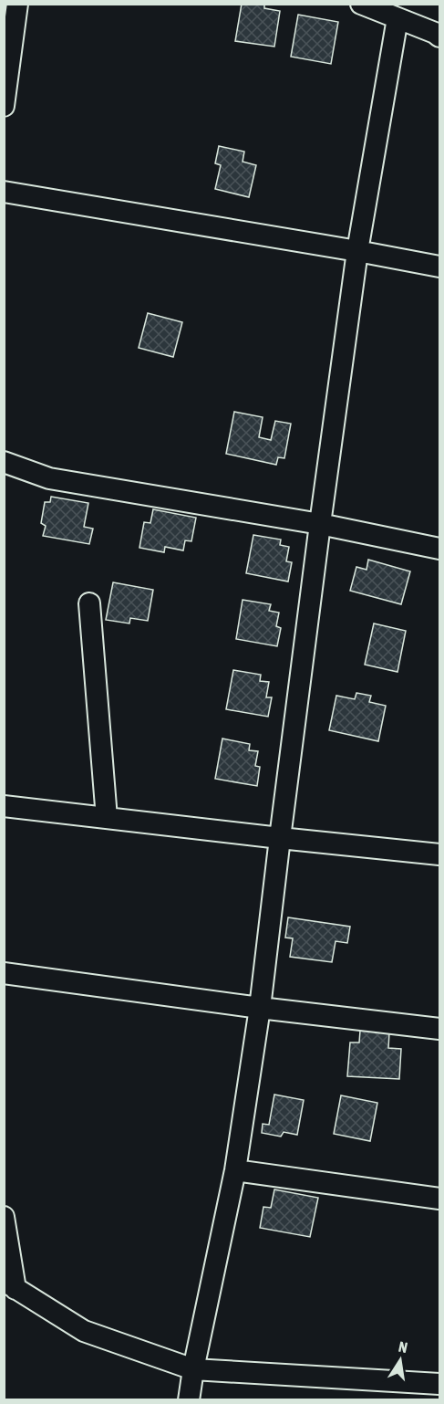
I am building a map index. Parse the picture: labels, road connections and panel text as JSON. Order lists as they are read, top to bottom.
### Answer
{
  "north": "top"
}
